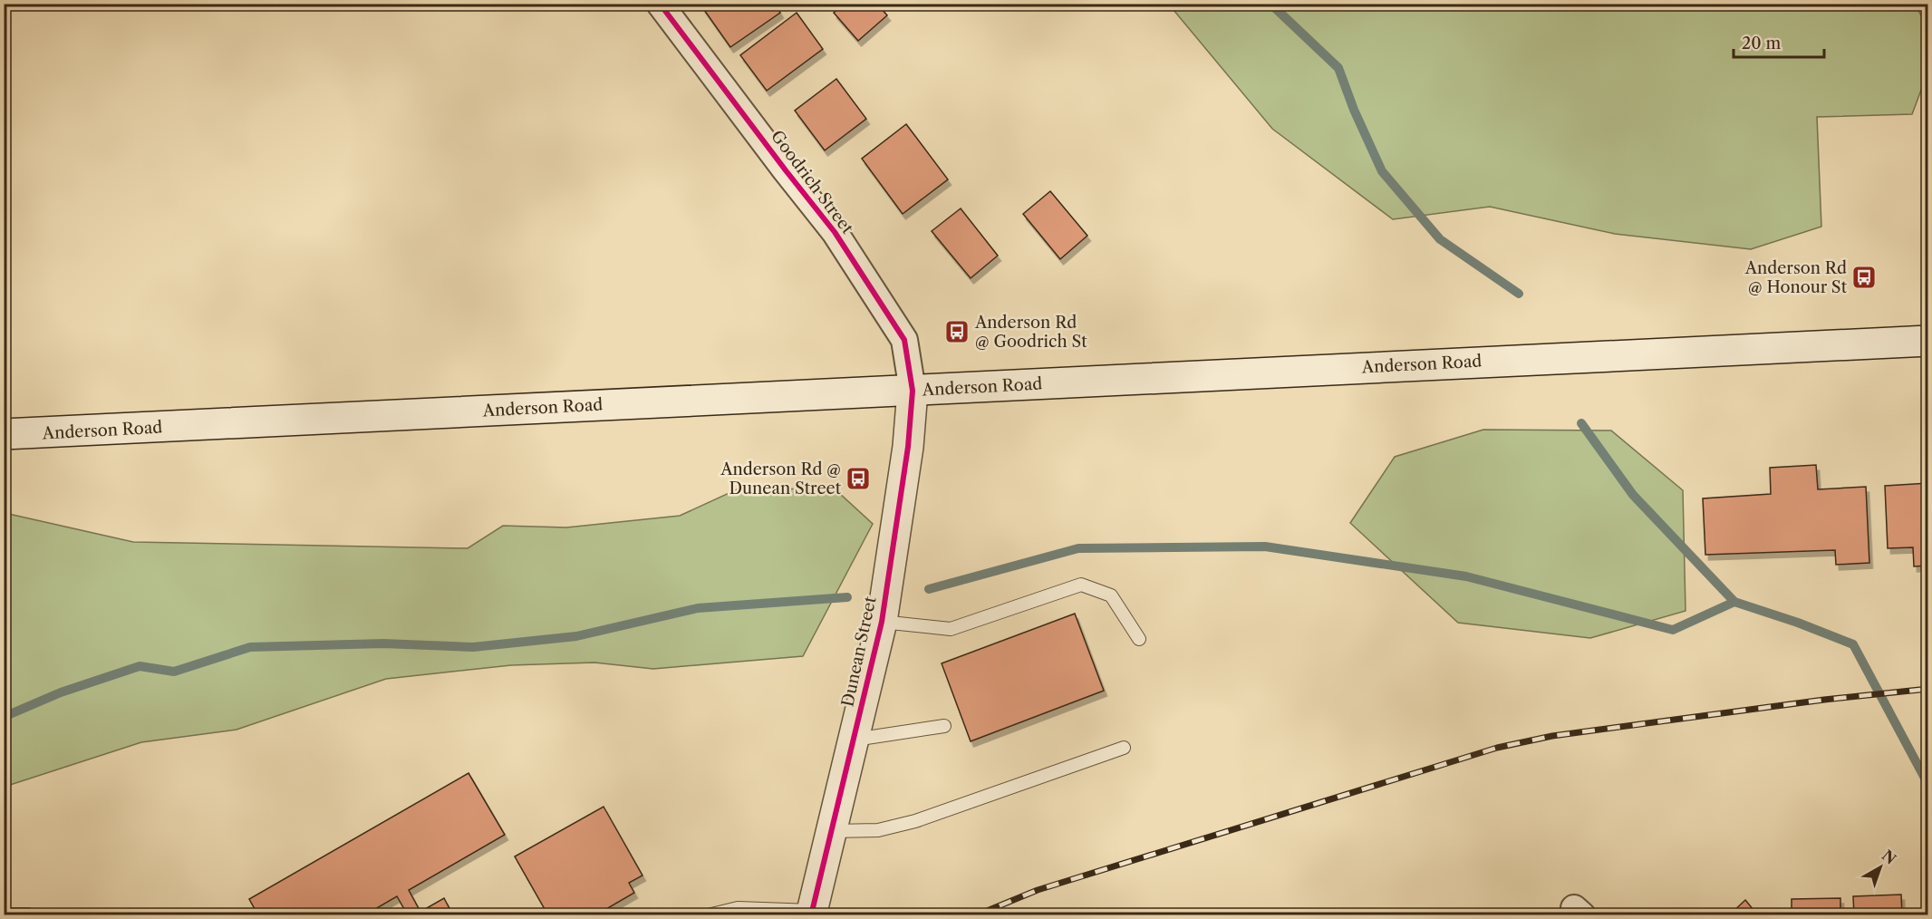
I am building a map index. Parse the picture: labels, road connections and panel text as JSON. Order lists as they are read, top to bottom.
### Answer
{
  "streets": {
    "main road": ["Anderson Road", "Dunean Street"],
    "street": ["Goodrich Street"]
  },
  "crossings": [
    ["Goodrich Street", "Anderson Road"],
    ["Goodrich Street", "Dunean Street"],
    ["Anderson Road", "Dunean Street"]
  ],
  "places": {
    "bus stop": ["Anderson Rd @ Honour St", "Anderson Rd @ Goodrich St", "Anderson Rd @ Dunean Street"]
  },
  "scale_bar": "20 m",
  "north": "top right"
}
